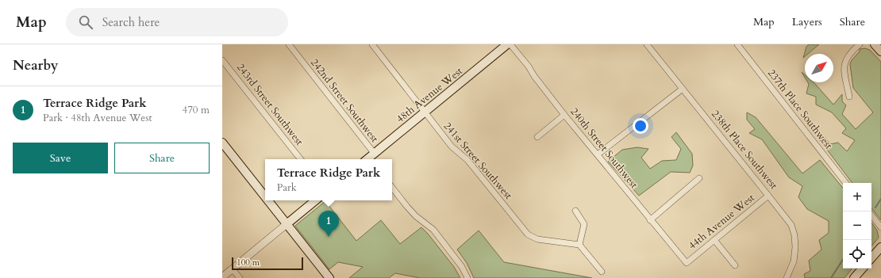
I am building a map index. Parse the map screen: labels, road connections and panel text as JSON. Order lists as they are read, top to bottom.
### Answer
{
  "streets": {
    "main road": ["48th Avenue West"],
    "street": [
      "242nd Street Southwest",
      "243rd Street Southwest",
      "237th Place Southwest",
      "240th Street Southwest",
      "238th Place Southwest",
      "241st Street Southwest",
      "44th Avenue West"
    ]
  },
  "crossings": [
    ["48th Avenue West", "242nd Street Southwest"],
    ["48th Avenue West", "241st Street Southwest"],
    ["240th Street Southwest", "44th Avenue West"],
    ["238th Place Southwest", "44th Avenue West"]
  ],
  "scale_bar": "100 m",
  "north": "top right",
  "page": {
    "header": "Map",
    "search": "Search here",
    "nav": ["Map", "Layers", "Share"],
    "heading": "Nearby",
    "list": [
      {
        "mark": "1",
        "name": "Terrace Ridge Park",
        "note": "Park · 48th Avenue West",
        "value": "470 m"
      }
    ],
    "buttons": ["Save", "Share"],
    "popup": ["Terrace Ridge Park", "Park"],
    "map_buttons": ["+", "−"],
    "pins": "1",
    "scale": "100 m"
  }
}
